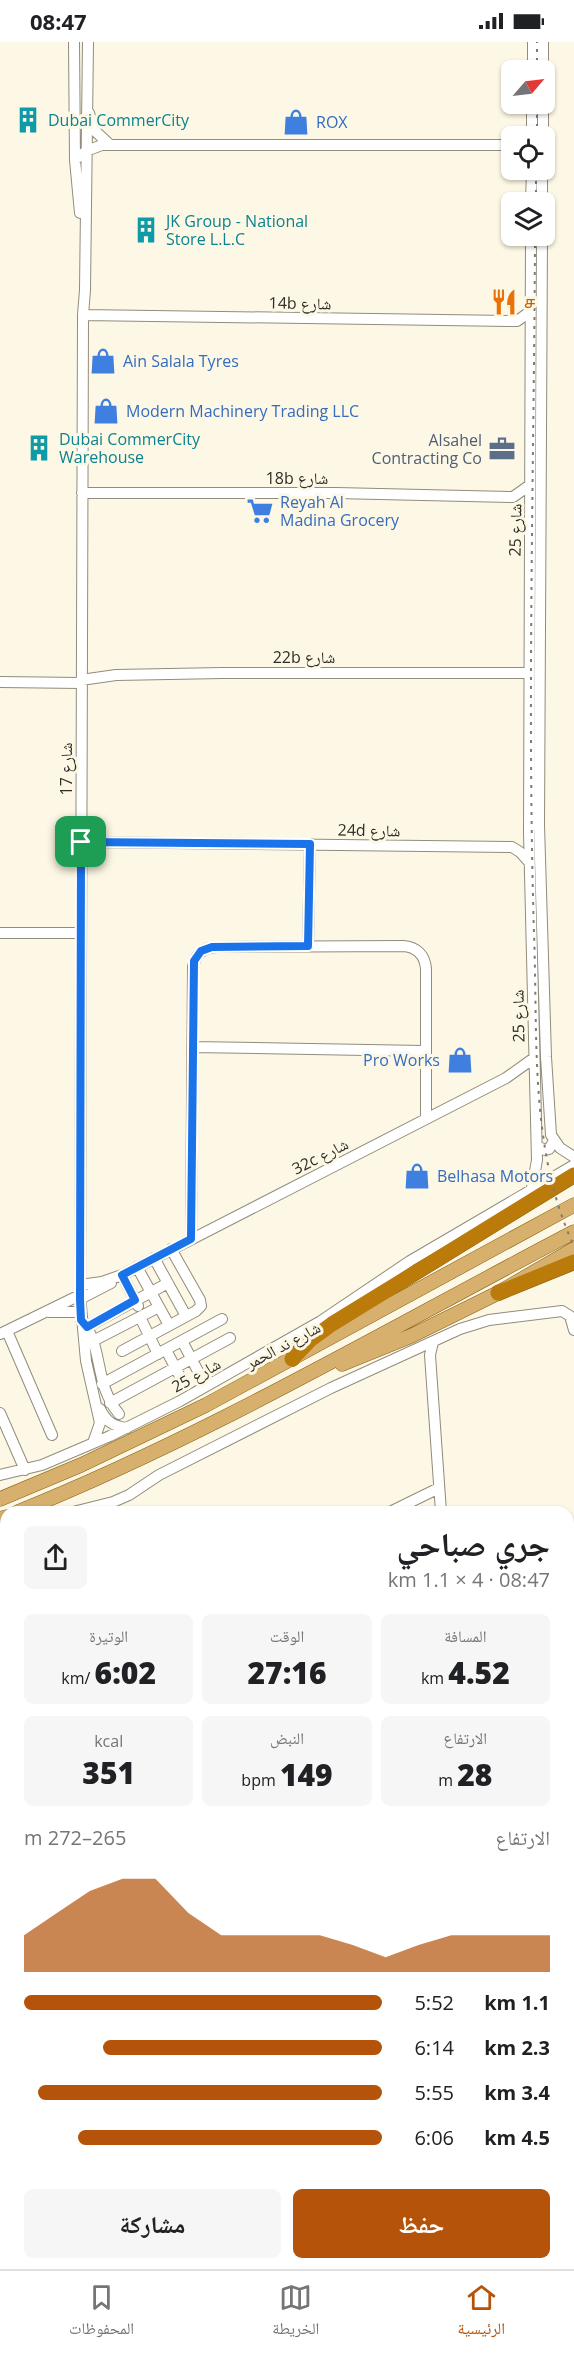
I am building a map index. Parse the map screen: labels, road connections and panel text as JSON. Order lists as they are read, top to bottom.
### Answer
{
  "streets": {
    "main road": ["شارع ند الحمر"],
    "street": [
      "14b شارع",
      "18b شارع",
      "شارع 25",
      "22b شارع",
      "شارع 17",
      "24d شارع",
      "32c شارع"
    ]
  },
  "crossings": [
    ["14b شارع", "شارع 17"],
    ["18b شارع", "شارع 17"],
    ["شارع 25", "22b شارع"],
    ["شارع 25", "شارع 17"],
    ["شارع 25", "32c شارع"],
    ["22b شارع", "شارع 17"],
    ["شارع 17", "24d شارع"],
    ["شارع 17", "32c شارع"]
  ],
  "places": {
    "building": ["Dubai CommerCity", "JK Group - National Store L.L.C", "Dubai CommerCity Warehouse"],
    "shop": [
      "ROX",
      "Ain Salala Tyres",
      "Modern Machinery Trading LLC",
      "Pro Works",
      "Belhasa Motors"
    ],
    "restaurant": ["ச"],
    "office": ["Alsahel Contracting Co"],
    "supermarket": ["Reyah Al Madina Grocery"]
  },
  "north": "top right",
  "page": {
    "status": "08:47",
    "heading": ["جري صباحي", "08:47 · 4 × 1.1 km"],
    "stats": [
      ["المسافة", "4.52 km"],
      ["الوقت", "27:16"],
      ["الوتيرة", "6:02 /km"],
      ["الارتفاع", "28 m"],
      ["النبض", "149 bpm"],
      ["kcal", "351"]
    ],
    "chart": ["الارتفاع", "265–272 m"],
    "list": [
      {
        "name": "1.1 km",
        "note": "5:52"
      },
      {
        "name": "2.3 km",
        "note": "6:14"
      },
      {
        "name": "3.4 km",
        "note": "5:55"
      },
      {
        "name": "4.5 km",
        "note": "6:06"
      }
    ],
    "buttons": ["حفظ", "مشاركة"],
    "tabs": ["الرئيسية", "الخريطة", "المحفوظات"]
  }
}
